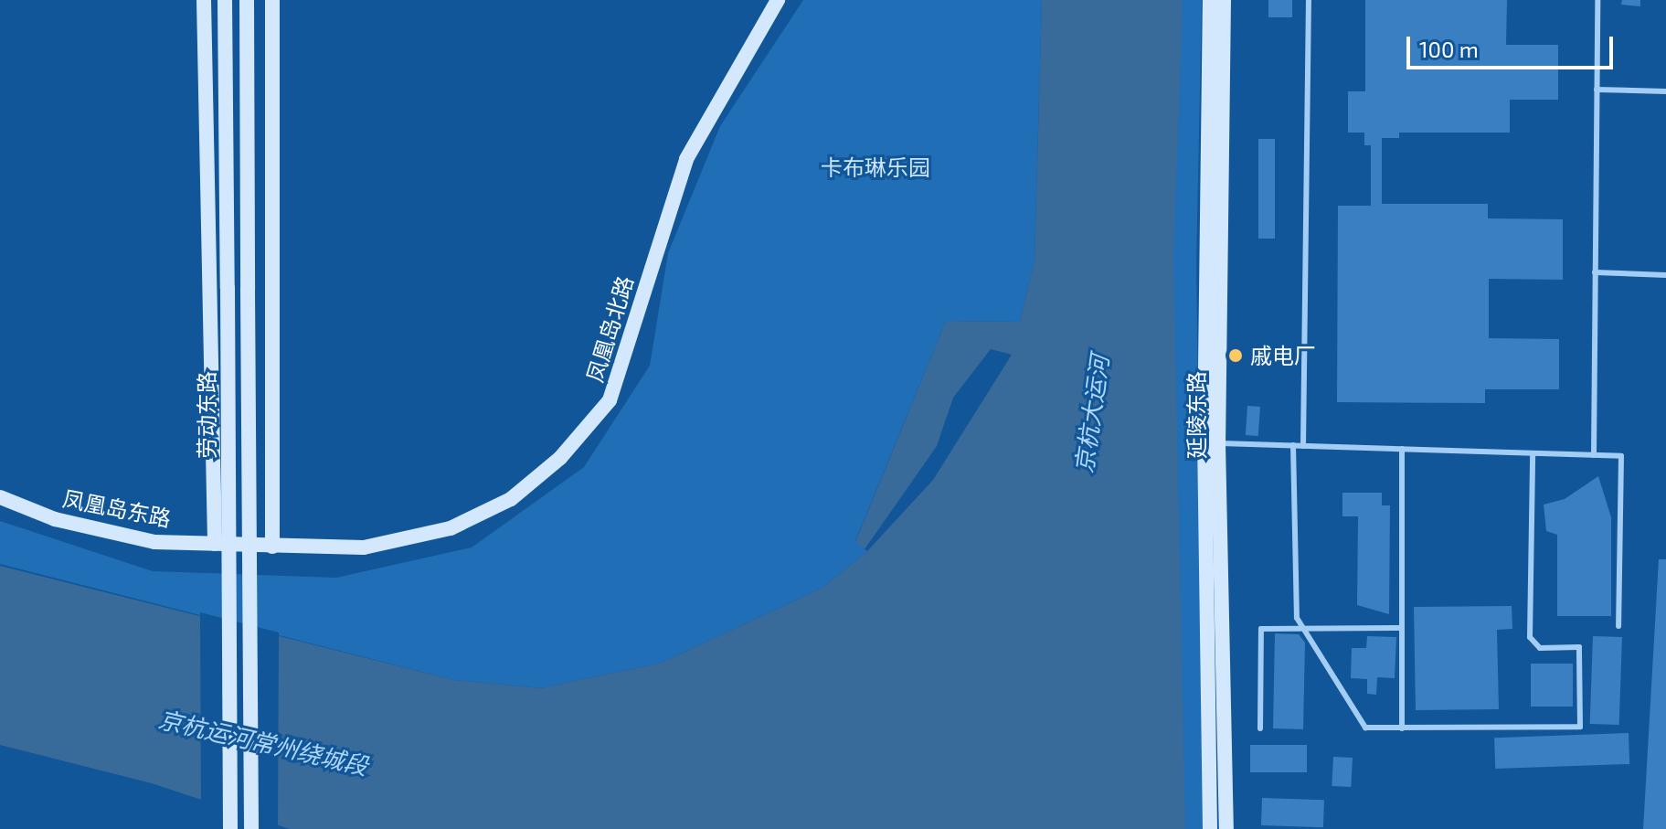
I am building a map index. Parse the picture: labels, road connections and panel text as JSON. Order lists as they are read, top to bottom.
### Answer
{
  "streets": {
    "main road": [
      "凤凰岛北路",
      "劳动东路",
      "延陵东路",
      "凤凰岛东路"
    ]
  },
  "crossings": [
    ["凤凰岛北路", "凤凰岛东路"]
  ],
  "water": ["京杭大运河", "京杭运河常州绕城段"],
  "parks": ["卡布琳乐园"],
  "places": ["戚电厂"],
  "scale_bar": "100 m"
}
